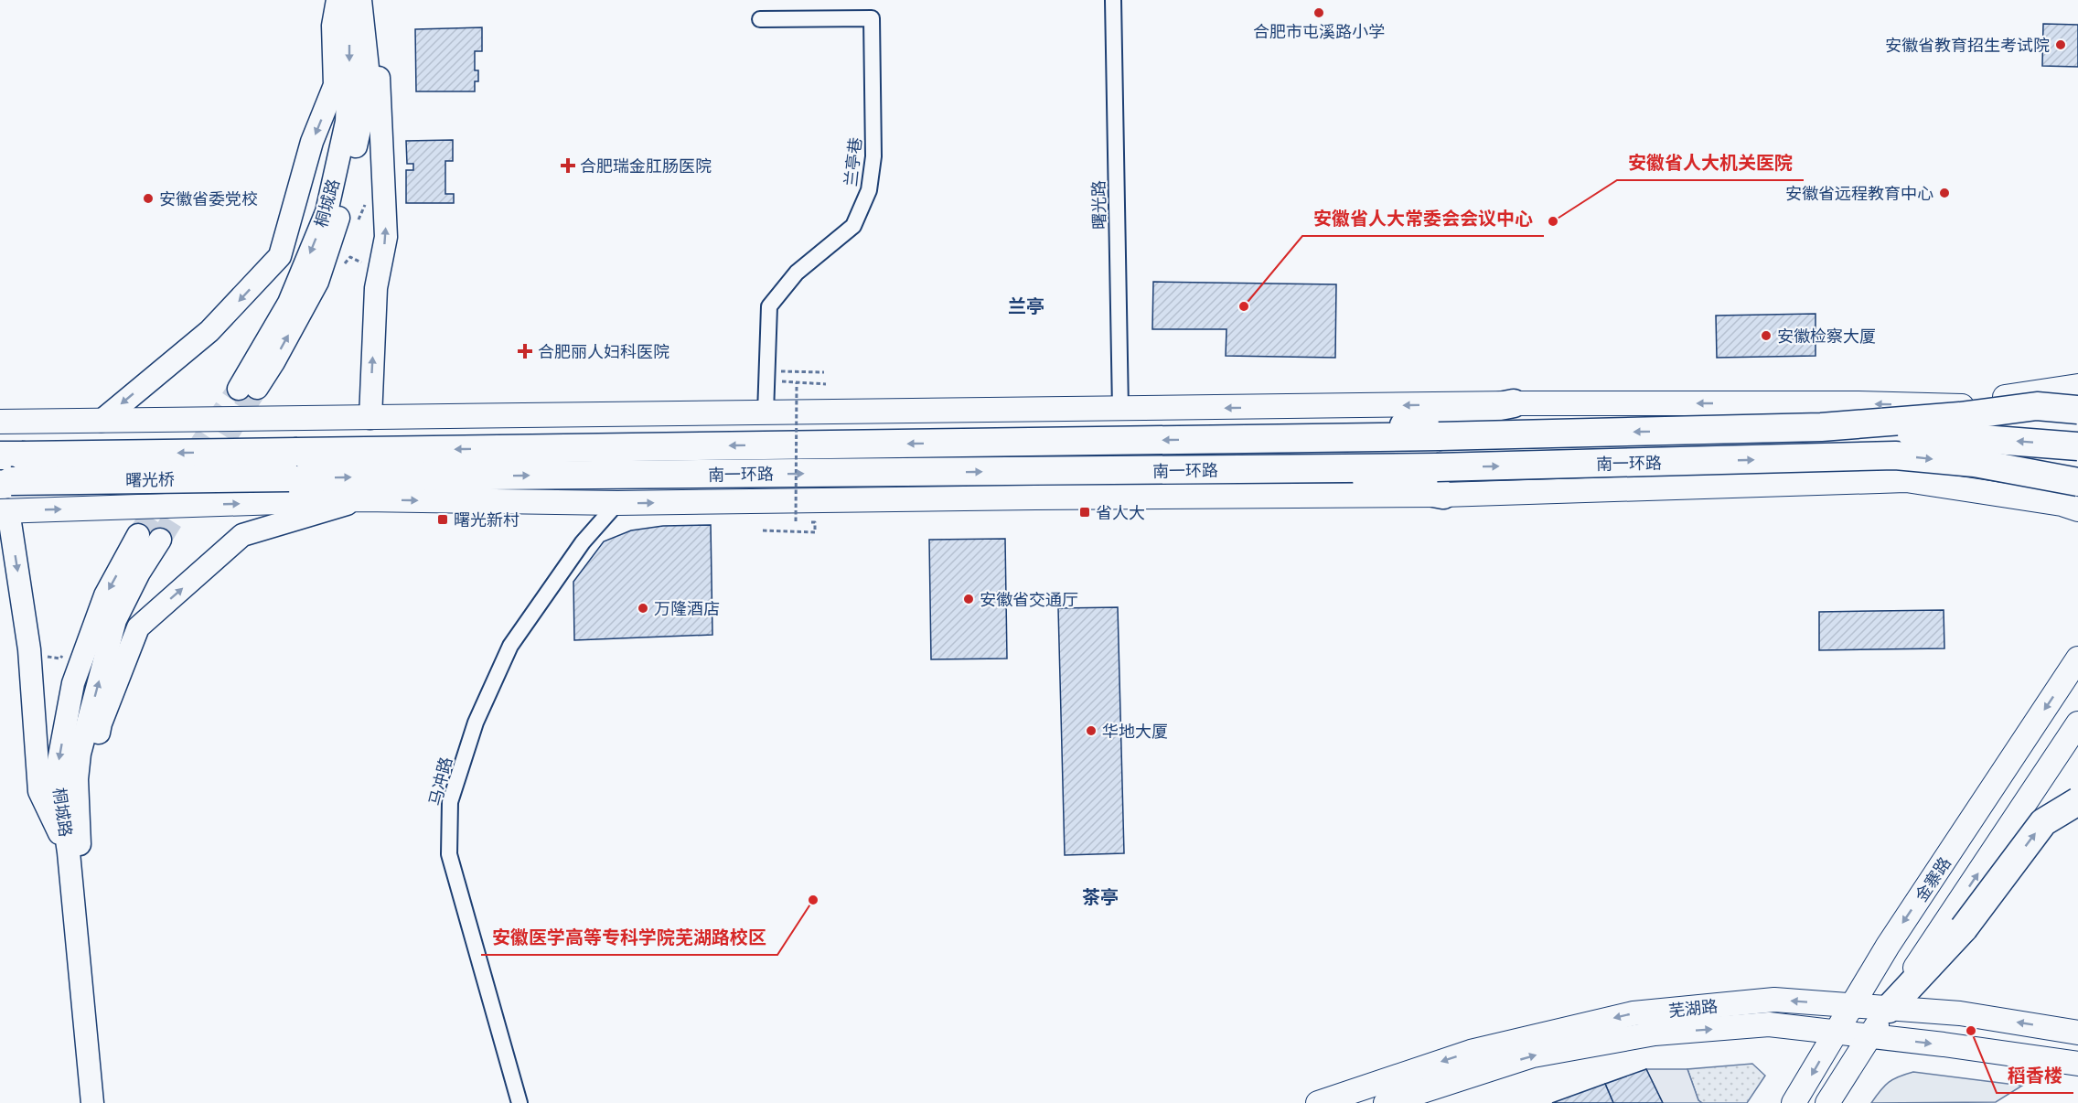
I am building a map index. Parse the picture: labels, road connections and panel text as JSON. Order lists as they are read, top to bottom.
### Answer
{
  "streets": {
    "highway": ["南一环路", "曙光桥"],
    "main road": ["金寨路", "芜湖路"],
    "street": [
      "兰亭巷",
      "桐城路",
      "曙光路",
      "马冲路"
    ]
  },
  "crossings": [
    ["南一环路", "曙光桥"],
    ["金寨路", "芜湖路"]
  ],
  "districts": ["兰亭", "茶亭"],
  "places": {
    "other": [
      "合肥市屯溪路小学",
      "安徽省教育招生考试院",
      "安徽省远程教育中心",
      "安徽省委党校",
      "安徽省人大机关医院",
      "安徽省人大常委会会议中心",
      "安徽检察大厦",
      "安徽省交通厅",
      "万隆酒店",
      "华地大厦",
      "安徽医学高等专科学院芜湖路校区",
      "稻香楼"
    ],
    "health": ["合肥瑞金肛肠医院", "合肥丽人妇科医院"],
    "transit": ["省人大", "曙光新村"]
  }
}
